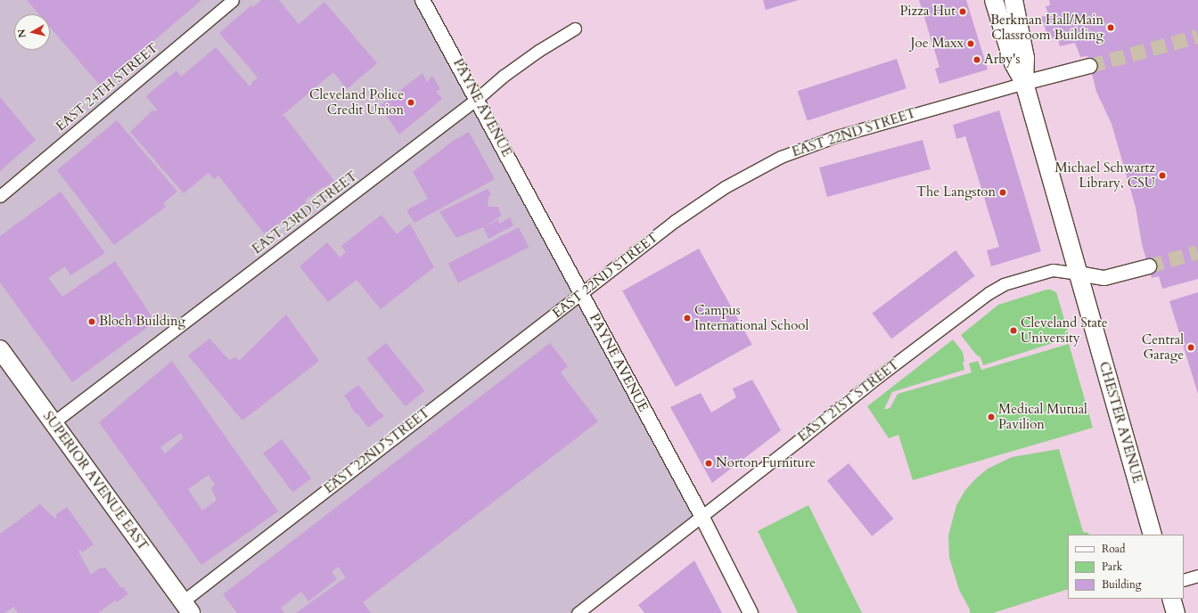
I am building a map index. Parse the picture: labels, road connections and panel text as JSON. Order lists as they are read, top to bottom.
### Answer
{
  "streets": {
    "main road": ["CHESTER AVENUE", "SUPERIOR AVENUE EAST"],
    "street": [
      "EAST 24TH STREET",
      "PAYNE AVENUE",
      "EAST 22ND STREET",
      "EAST 23RD STREET",
      "EAST 21ST STREET"
    ]
  },
  "crossings": [
    ["PAYNE AVENUE", "EAST 22ND STREET"],
    ["PAYNE AVENUE", "EAST 23RD STREET"],
    ["PAYNE AVENUE", "EAST 21ST STREET"],
    ["EAST 22ND STREET", "CHESTER AVENUE"],
    ["EAST 22ND STREET", "SUPERIOR AVENUE EAST"],
    ["EAST 23RD STREET", "SUPERIOR AVENUE EAST"],
    ["EAST 21ST STREET", "CHESTER AVENUE"]
  ],
  "places": [
    "Pizza Hut",
    "Berkman Hall/Main Classroom Building",
    "Joe Maxx",
    "Arby's",
    "Cleveland Police Credit Union",
    "Michael Schwartz Library, CSU",
    "The Langston",
    "Campus International School",
    "Bloch Building",
    "Cleveland State University",
    "Central Garage",
    "Medical Mutual Pavilion",
    "Norton Furniture"
  ],
  "legend": ["Road", "Park", "Building"],
  "north": "left"
}
